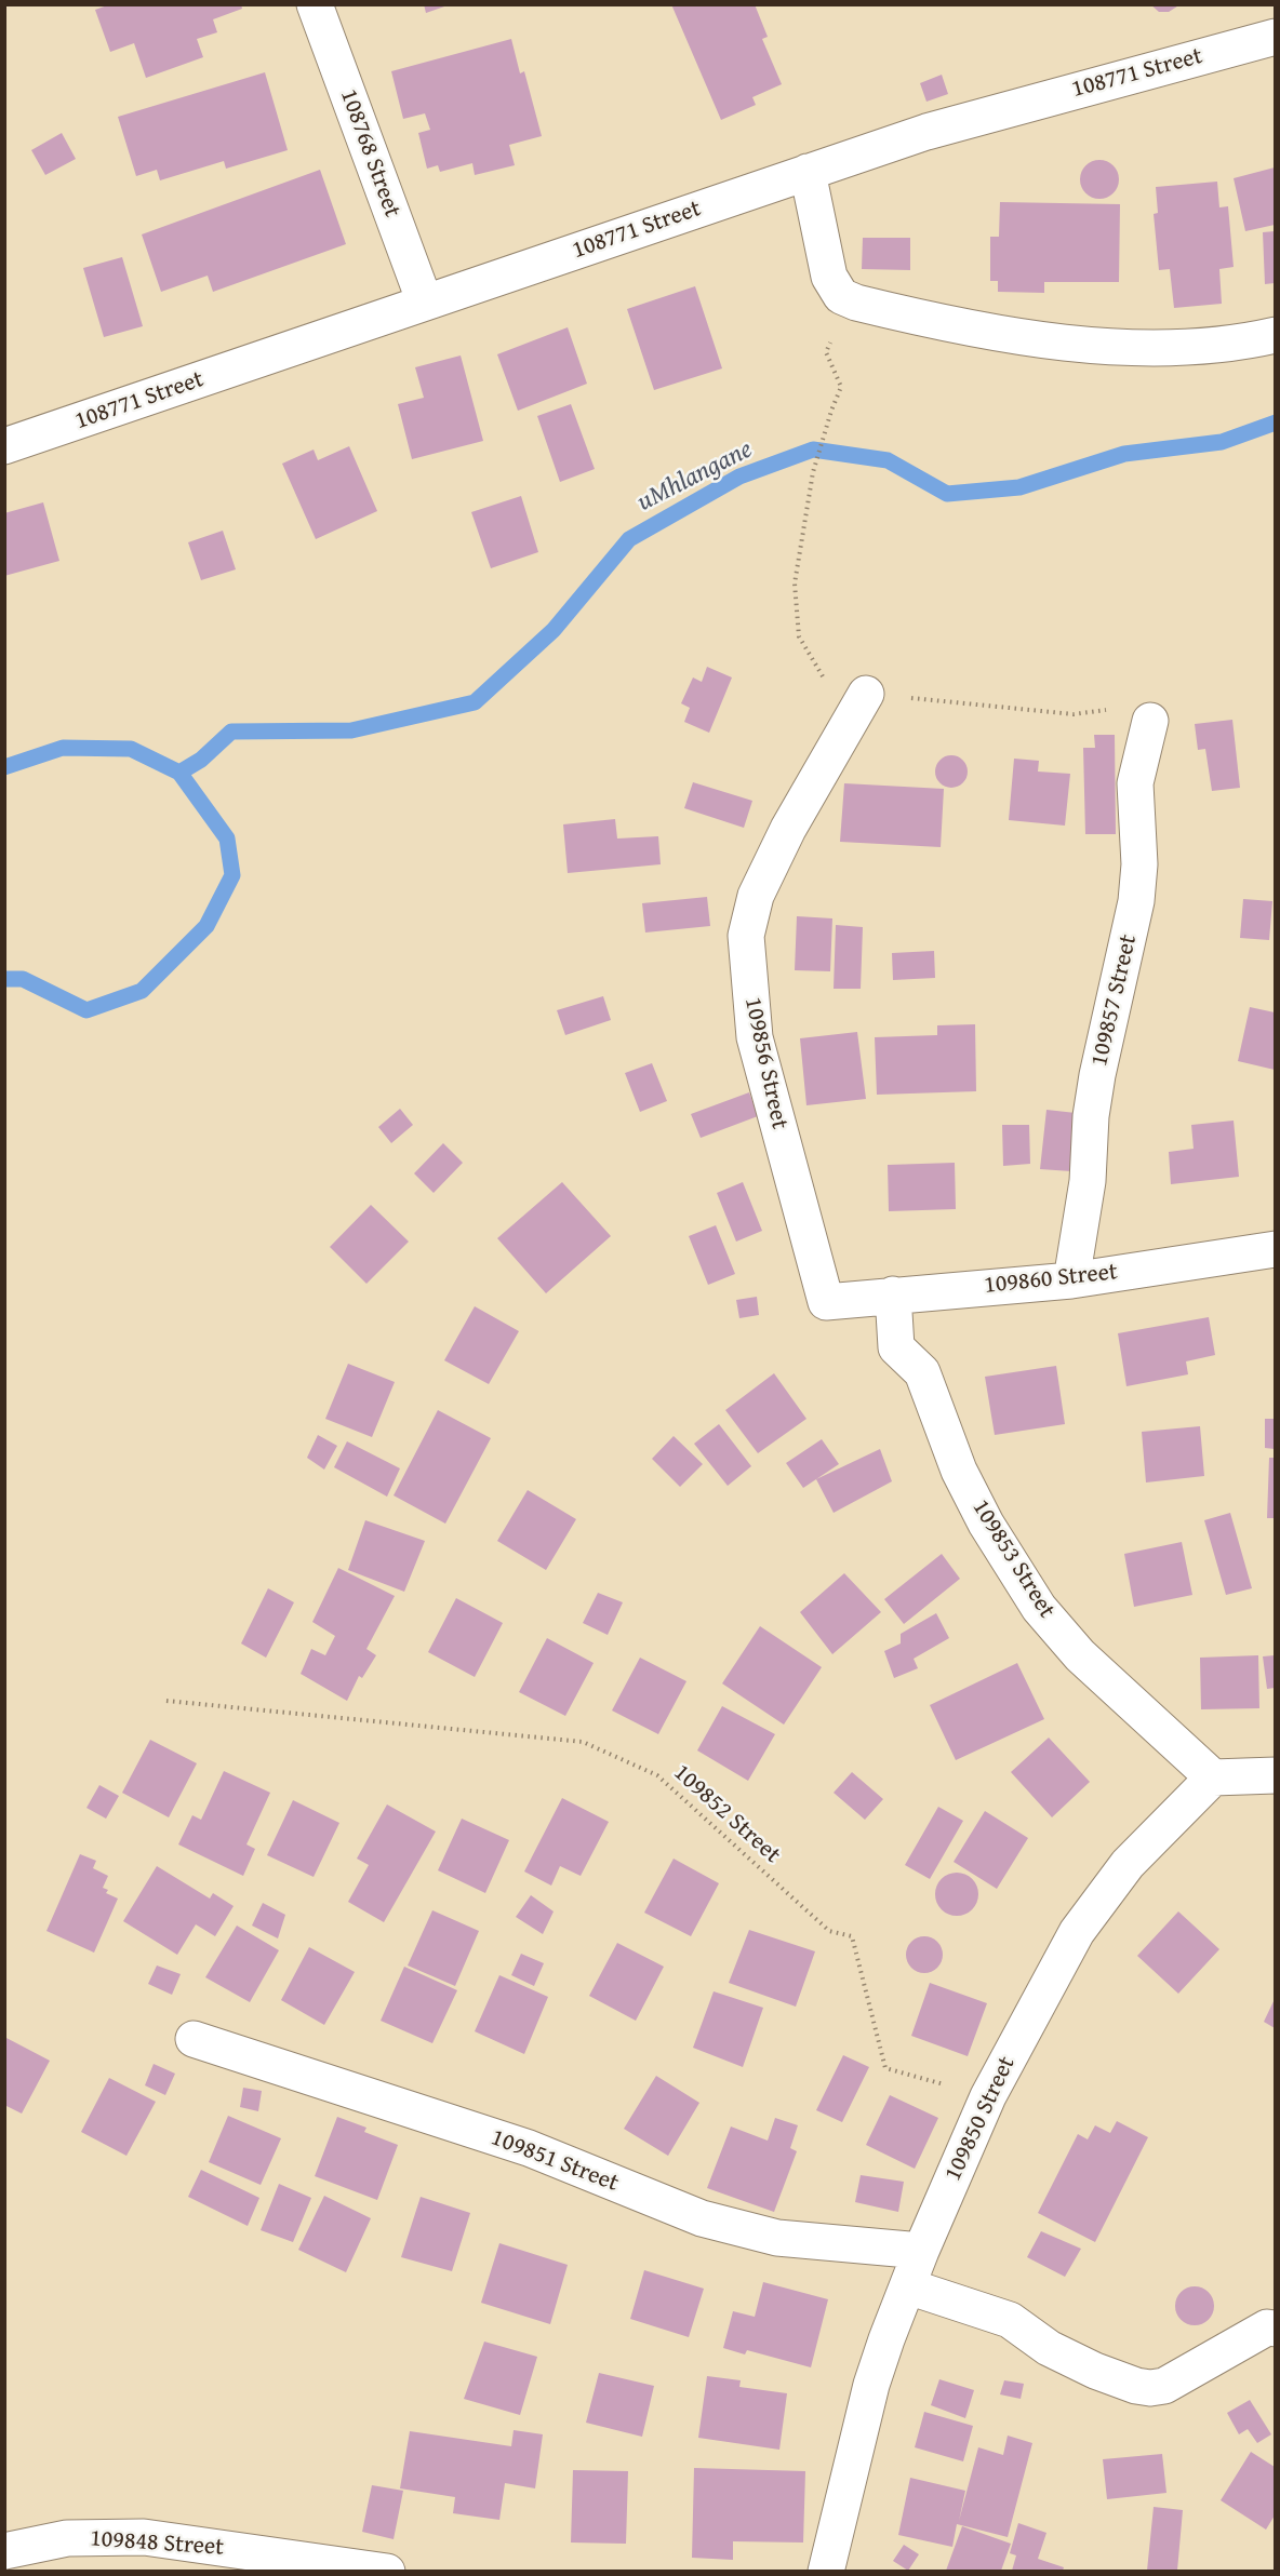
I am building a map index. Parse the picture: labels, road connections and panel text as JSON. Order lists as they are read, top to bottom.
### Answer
{
  "streets": {
    "street": [
      "108771 Street",
      "108768 Street",
      "109857 Street",
      "109856 Street",
      "109860 Street",
      "109853 Street",
      "109850 Street",
      "109851 Street",
      "109848 Street"
    ],
    "path": ["109852 Street"]
  },
  "crossings": [
    ["108771 Street", "108768 Street"],
    ["109857 Street", "109860 Street"],
    ["109856 Street", "109860 Street"],
    ["109860 Street", "109853 Street"],
    ["109853 Street", "109850 Street"],
    ["109852 Street", "109850 Street"],
    ["109850 Street", "109851 Street"]
  ],
  "water": ["uMhlangane"]
}
